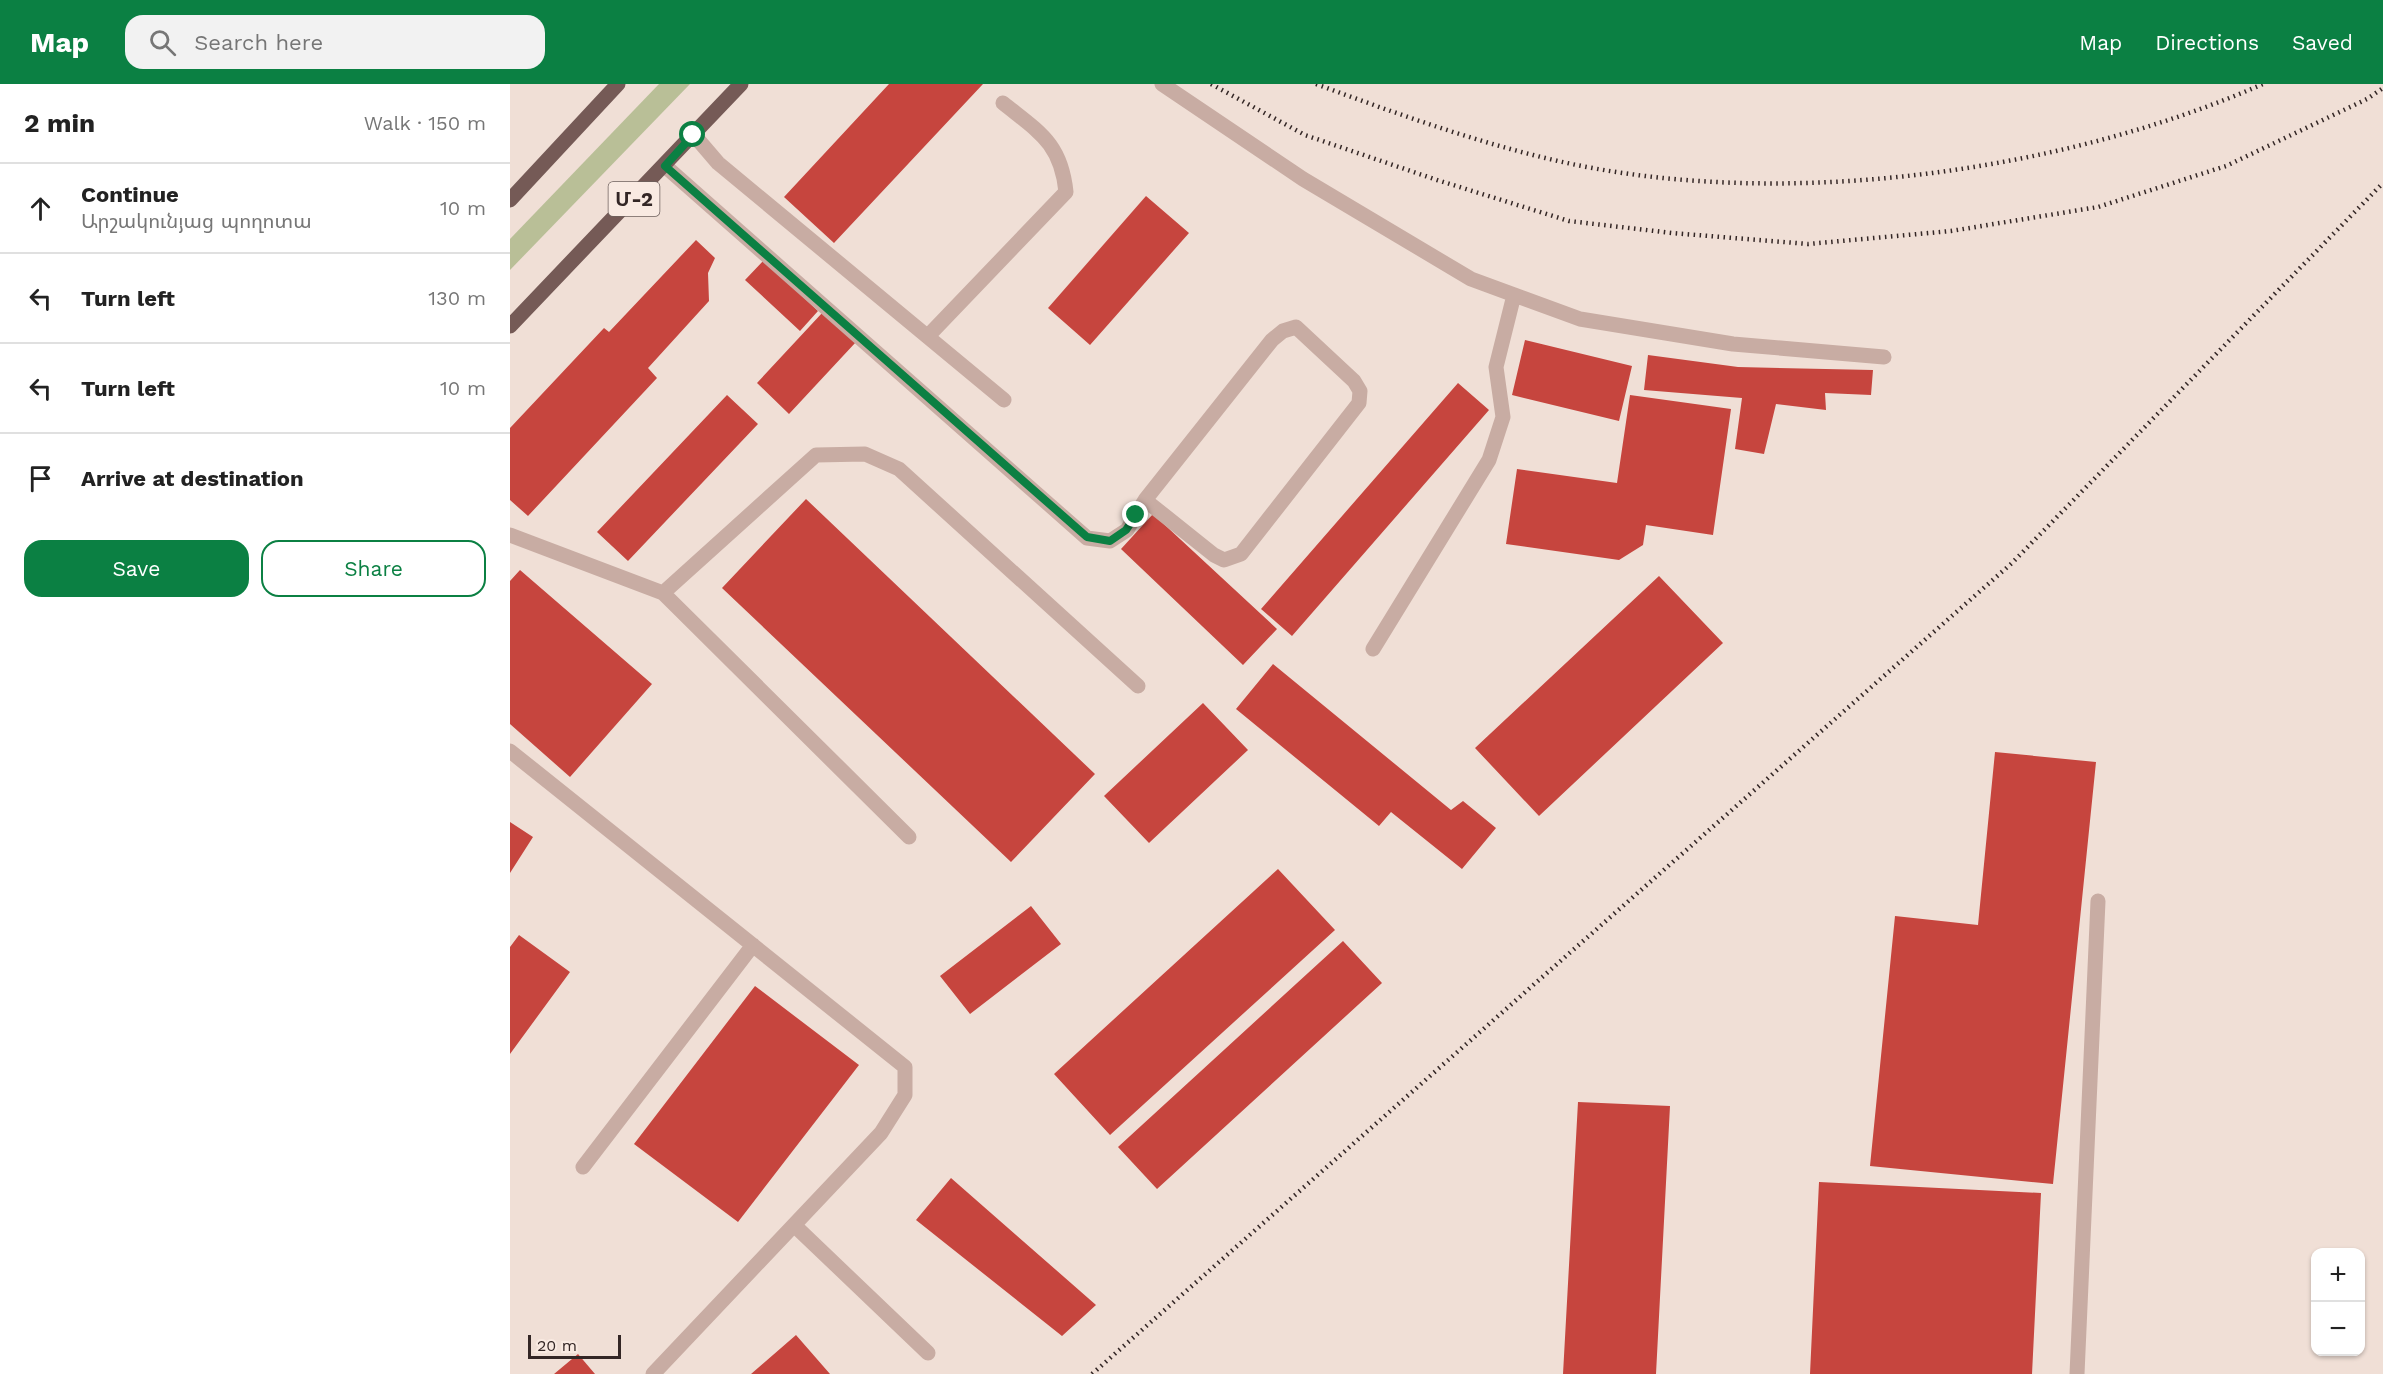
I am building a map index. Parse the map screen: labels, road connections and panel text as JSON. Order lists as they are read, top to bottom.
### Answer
{
  "streets": {
    "main road": ["Մ-2"]
  },
  "scale_bar": "20 m",
  "page": {
    "header": "Map",
    "search": "Search here",
    "nav": ["Map", "Directions", "Saved"],
    "heading": ["2 min", "Walk · 150 m"],
    "list": [
      ["Continue", "Արշակունյաց պողոտա", "10 m"],
      ["Turn left", "130 m"],
      ["Turn left", "10 m"],
      "Arrive at destination"
    ],
    "buttons": ["Save", "Share"],
    "map_buttons": ["+", "−"],
    "scale": "20 m"
  }
}
